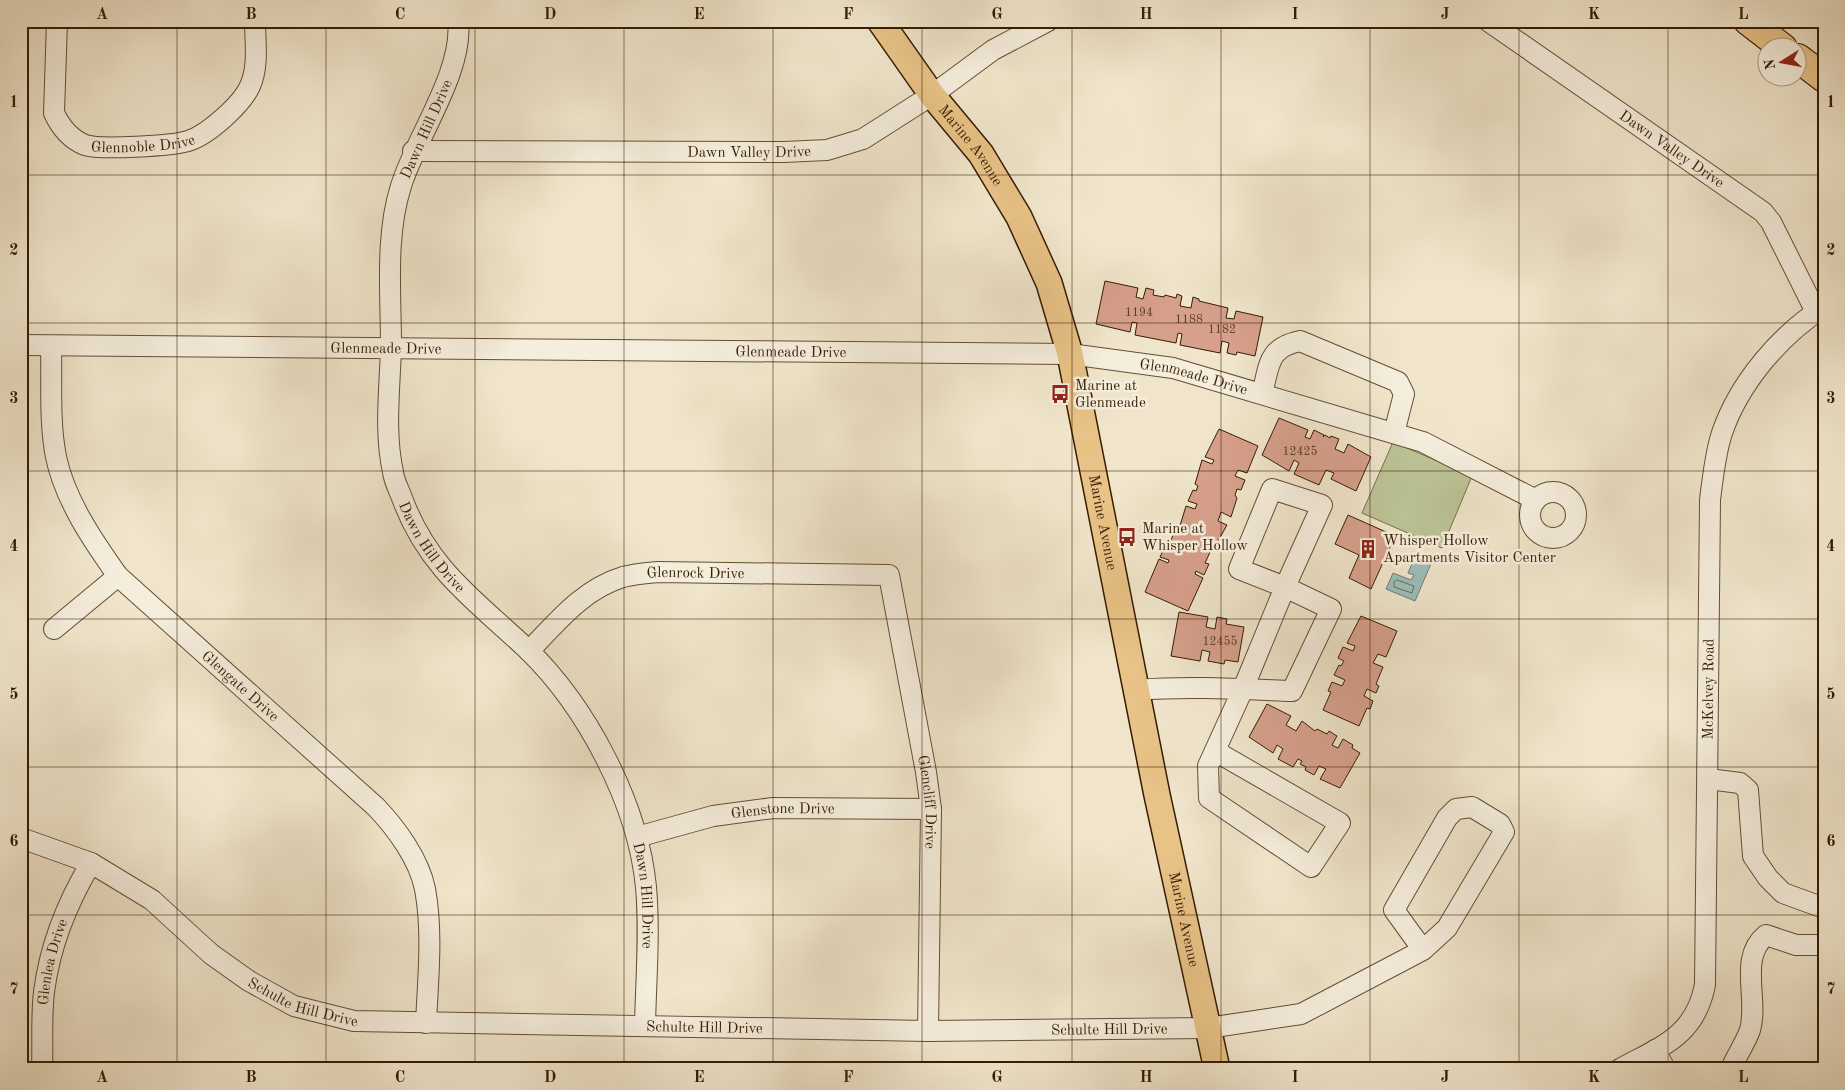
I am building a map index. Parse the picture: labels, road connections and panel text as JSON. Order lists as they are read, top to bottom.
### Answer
{
  "streets": {
    "main road": ["Marine Avenue"],
    "street": [
      "Dawn Hill Drive",
      "Glennoble Drive",
      "Dawn Valley Drive",
      "Glenmeade Drive",
      "Glenrock Drive",
      "Glengate Drive",
      "McKelvey Road",
      "Glencliff Drive",
      "Glenstone Drive",
      "Glenlea Drive",
      "Schulte Hill Drive"
    ]
  },
  "crossings": [
    ["Dawn Hill Drive", "Dawn Valley Drive"],
    ["Dawn Hill Drive", "Glenmeade Drive"],
    ["Dawn Hill Drive", "Glenrock Drive"],
    ["Dawn Hill Drive", "Glenstone Drive"],
    ["Dawn Hill Drive", "Schulte Hill Drive"],
    ["Marine Avenue", "Dawn Valley Drive"],
    ["Marine Avenue", "Glenmeade Drive"],
    ["Marine Avenue", "Schulte Hill Drive"],
    ["Dawn Valley Drive", "McKelvey Road"],
    ["Glenmeade Drive", "Glengate Drive"],
    ["Glenrock Drive", "Glencliff Drive"],
    ["Glengate Drive", "Schulte Hill Drive"],
    ["Glencliff Drive", "Glenstone Drive"],
    ["Glencliff Drive", "Schulte Hill Drive"],
    ["Glenlea Drive", "Schulte Hill Drive"]
  ],
  "places": {
    "bus stop": ["Marine at Glenmeade", "Marine at Whisper Hollow"],
    "building": ["Whisper Hollow Apartments Visitor Center"]
  },
  "house_numbers": [
    "1194",
    "1188",
    "1182",
    "12425",
    "12455"
  ],
  "north": "left",
  "grid": {
    "columns": [
      "A",
      "B",
      "C",
      "D",
      "E",
      "F",
      "G",
      "H",
      "I",
      "J",
      "K",
      "L"
    ],
    "rows": [
      "1",
      "2",
      "3",
      "4",
      "5",
      "6",
      "7"
    ]
  }
}
